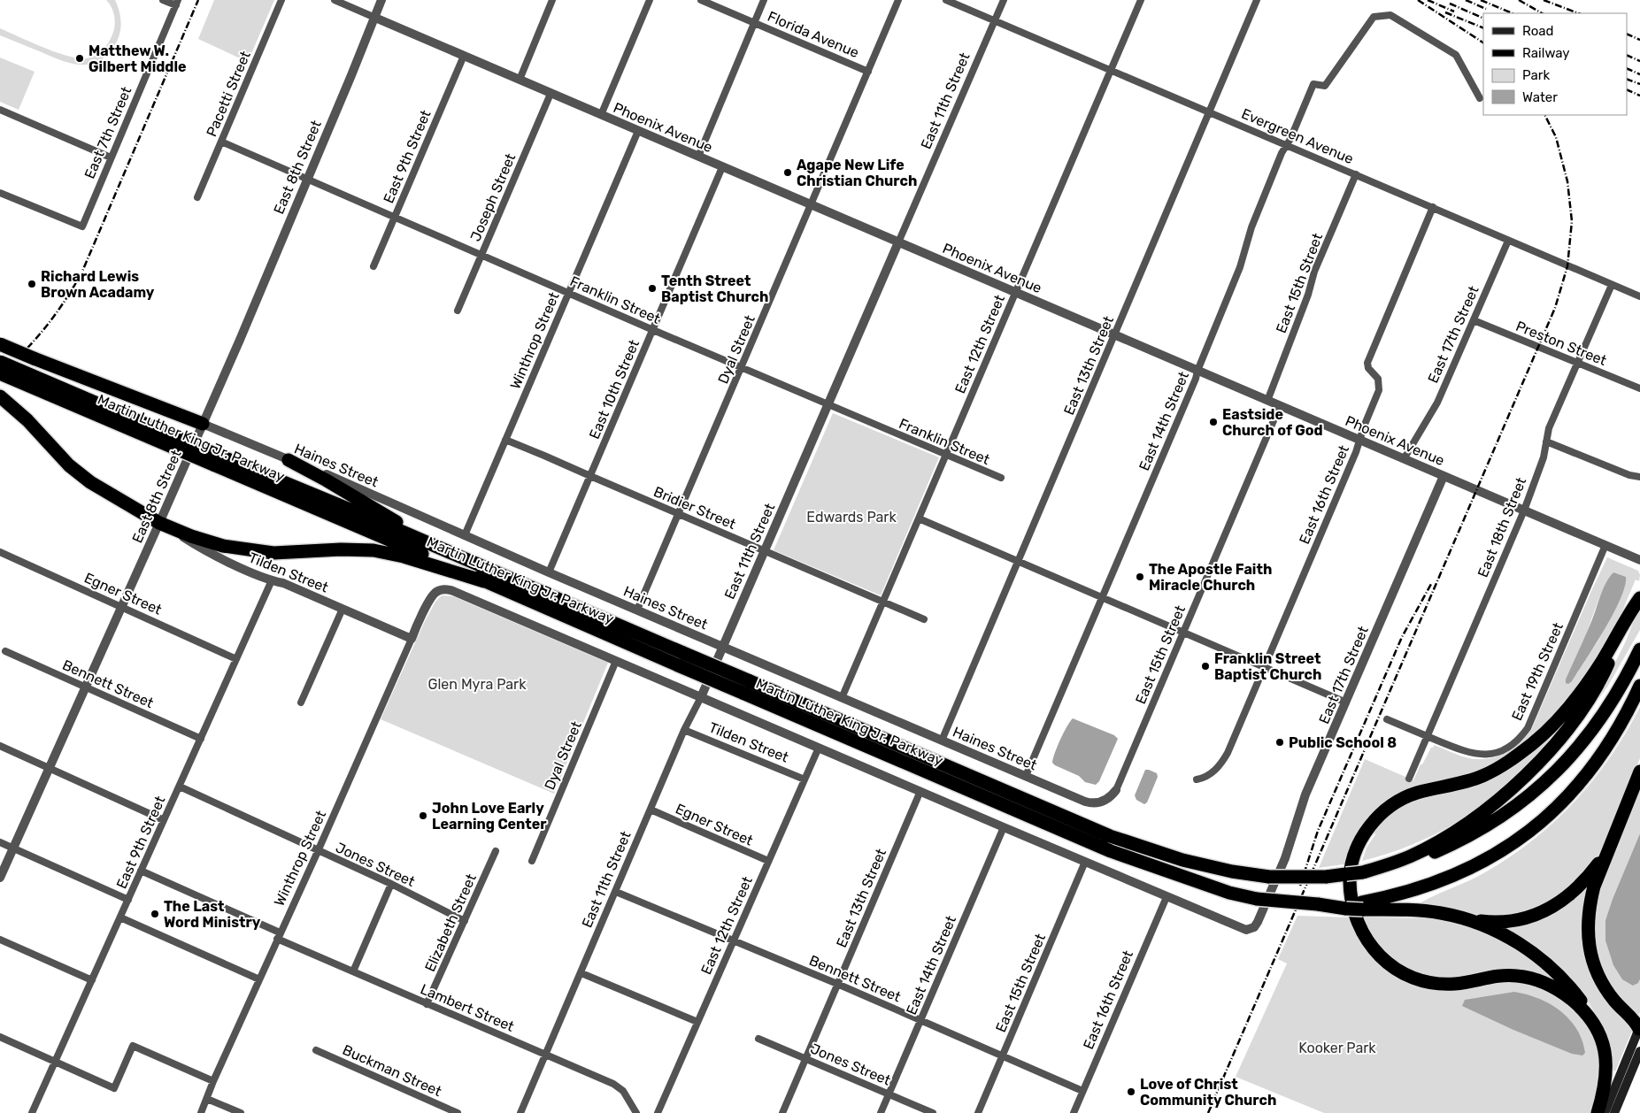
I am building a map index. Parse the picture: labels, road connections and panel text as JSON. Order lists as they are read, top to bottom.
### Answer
{
  "streets": {
    "highway": ["Martin Luther King Jr. Parkway"],
    "street": [
      "Florida Avenue",
      "Pacetti Street",
      "East 11th Street",
      "Phoenix Avenue",
      "East 7th Street",
      "Evergreen Avenue",
      "East 9th Street",
      "East 8th Street",
      "Joseph Street",
      "East 15th Street",
      "Franklin Street",
      "East 17th Street",
      "Winthrop Street",
      "Preston Street",
      "East 12th Street",
      "Dyal Street",
      "East 13th Street",
      "East 10th Street",
      "East 14th Street",
      "Haines Street",
      "East 16th Street",
      "Bridier Street",
      "East 18th Street",
      "Tilden Street",
      "Egner Street",
      "East 19th Street",
      "Bennett Street",
      "Jones Street",
      "Elizabeth Street",
      "Lambert Street",
      "Buckman Street"
    ]
  },
  "crossings": [
    ["Florida Avenue", "Dyal Street"],
    ["Pacetti Street", "Franklin Street"],
    ["East 11th Street", "Phoenix Avenue"],
    ["East 11th Street", "Evergreen Avenue"],
    ["East 11th Street", "Franklin Street"],
    ["East 11th Street", "Haines Street"],
    ["East 11th Street", "Bridier Street"],
    ["East 11th Street", "Tilden Street"],
    ["East 11th Street", "Egner Street"],
    ["East 11th Street", "Bennett Street"],
    ["East 11th Street", "Lambert Street"],
    ["Phoenix Avenue", "East 9th Street"],
    ["Phoenix Avenue", "East 8th Street"],
    ["Phoenix Avenue", "Joseph Street"],
    ["Phoenix Avenue", "East 15th Street"],
    ["Phoenix Avenue", "East 17th Street"],
    ["Phoenix Avenue", "Winthrop Street"],
    ["Phoenix Avenue", "East 12th Street"],
    ["Phoenix Avenue", "Dyal Street"],
    ["Phoenix Avenue", "East 13th Street"],
    ["Phoenix Avenue", "East 10th Street"],
    ["Phoenix Avenue", "East 14th Street"],
    ["Phoenix Avenue", "East 16th Street"],
    ["Phoenix Avenue", "East 18th Street"],
    ["Phoenix Avenue", "East 19th Street"],
    ["Evergreen Avenue", "East 15th Street"],
    ["Evergreen Avenue", "East 17th Street"],
    ["Evergreen Avenue", "East 12th Street"],
    ["Evergreen Avenue", "East 13th Street"],
    ["Evergreen Avenue", "East 14th Street"],
    ["Evergreen Avenue", "East 16th Street"],
    ["Evergreen Avenue", "East 18th Street"],
    ["East 9th Street", "Franklin Street"],
    ["East 9th Street", "Tilden Street"],
    ["East 9th Street", "Egner Street"],
    ["East 9th Street", "Bennett Street"],
    ["East 9th Street", "Jones Street"],
    ["East 9th Street", "Lambert Street"],
    ["East 8th Street", "Franklin Street"],
    ["East 8th Street", "Haines Street"],
    ["East 8th Street", "Tilden Street"],
    ["East 8th Street", "Egner Street"],
    ["East 8th Street", "Bennett Street"],
    ["Joseph Street", "Franklin Street"],
    ["East 15th Street", "Haines Street"],
    ["East 15th Street", "Bennett Street"],
    ["Franklin Street", "Winthrop Street"],
    ["Franklin Street", "East 12th Street"],
    ["Franklin Street", "Dyal Street"],
    ["Franklin Street", "East 10th Street"],
    ["East 17th Street", "Preston Street"],
    ["East 17th Street", "East 16th Street"],
    ["Winthrop Street", "Haines Street"],
    ["Winthrop Street", "Bridier Street"],
    ["Winthrop Street", "Tilden Street"],
    ["Winthrop Street", "Jones Street"],
    ["Winthrop Street", "Lambert Street"],
    ["Preston Street", "East 18th Street"],
    ["East 12th Street", "Haines Street"],
    ["East 12th Street", "Bridier Street"],
    ["East 12th Street", "Tilden Street"],
    ["East 12th Street", "Egner Street"],
    ["East 12th Street", "Bennett Street"],
    ["Dyal Street", "Haines Street"],
    ["Dyal Street", "Bridier Street"],
    ["East 13th Street", "Haines Street"],
    ["East 13th Street", "Bennett Street"],
    ["East 13th Street", "Jones Street"],
    ["East 10th Street", "Haines Street"],
    ["East 10th Street", "Bridier Street"],
    ["East 14th Street", "Haines Street"],
    ["East 14th Street", "Bennett Street"],
    ["East 14th Street", "Jones Street"],
    ["East 16th Street", "Bennett Street"],
    ["East 18th Street", "East 19th Street"],
    ["Jones Street", "Elizabeth Street"],
    ["Elizabeth Street", "Lambert Street"]
  ],
  "parks": ["Edwards Park", "Glen Myra Park", "Kooker Park"],
  "places": [
    "Matthew W. Gilbert Middle",
    "Agape New Life Christian Church",
    "Richard Lewis Brown Acadamy",
    "Tenth Street Baptist Church",
    "Eastside Church of God",
    "The Apostle Faith Miracle Church",
    "Franklin Street Baptist Church",
    "Public School 8",
    "John Love Early Learning Center",
    "The Last Word Ministry",
    "Love of Christ Community Church"
  ],
  "legend": [
    "Road",
    "Railway",
    "Park",
    "Water"
  ]
}
